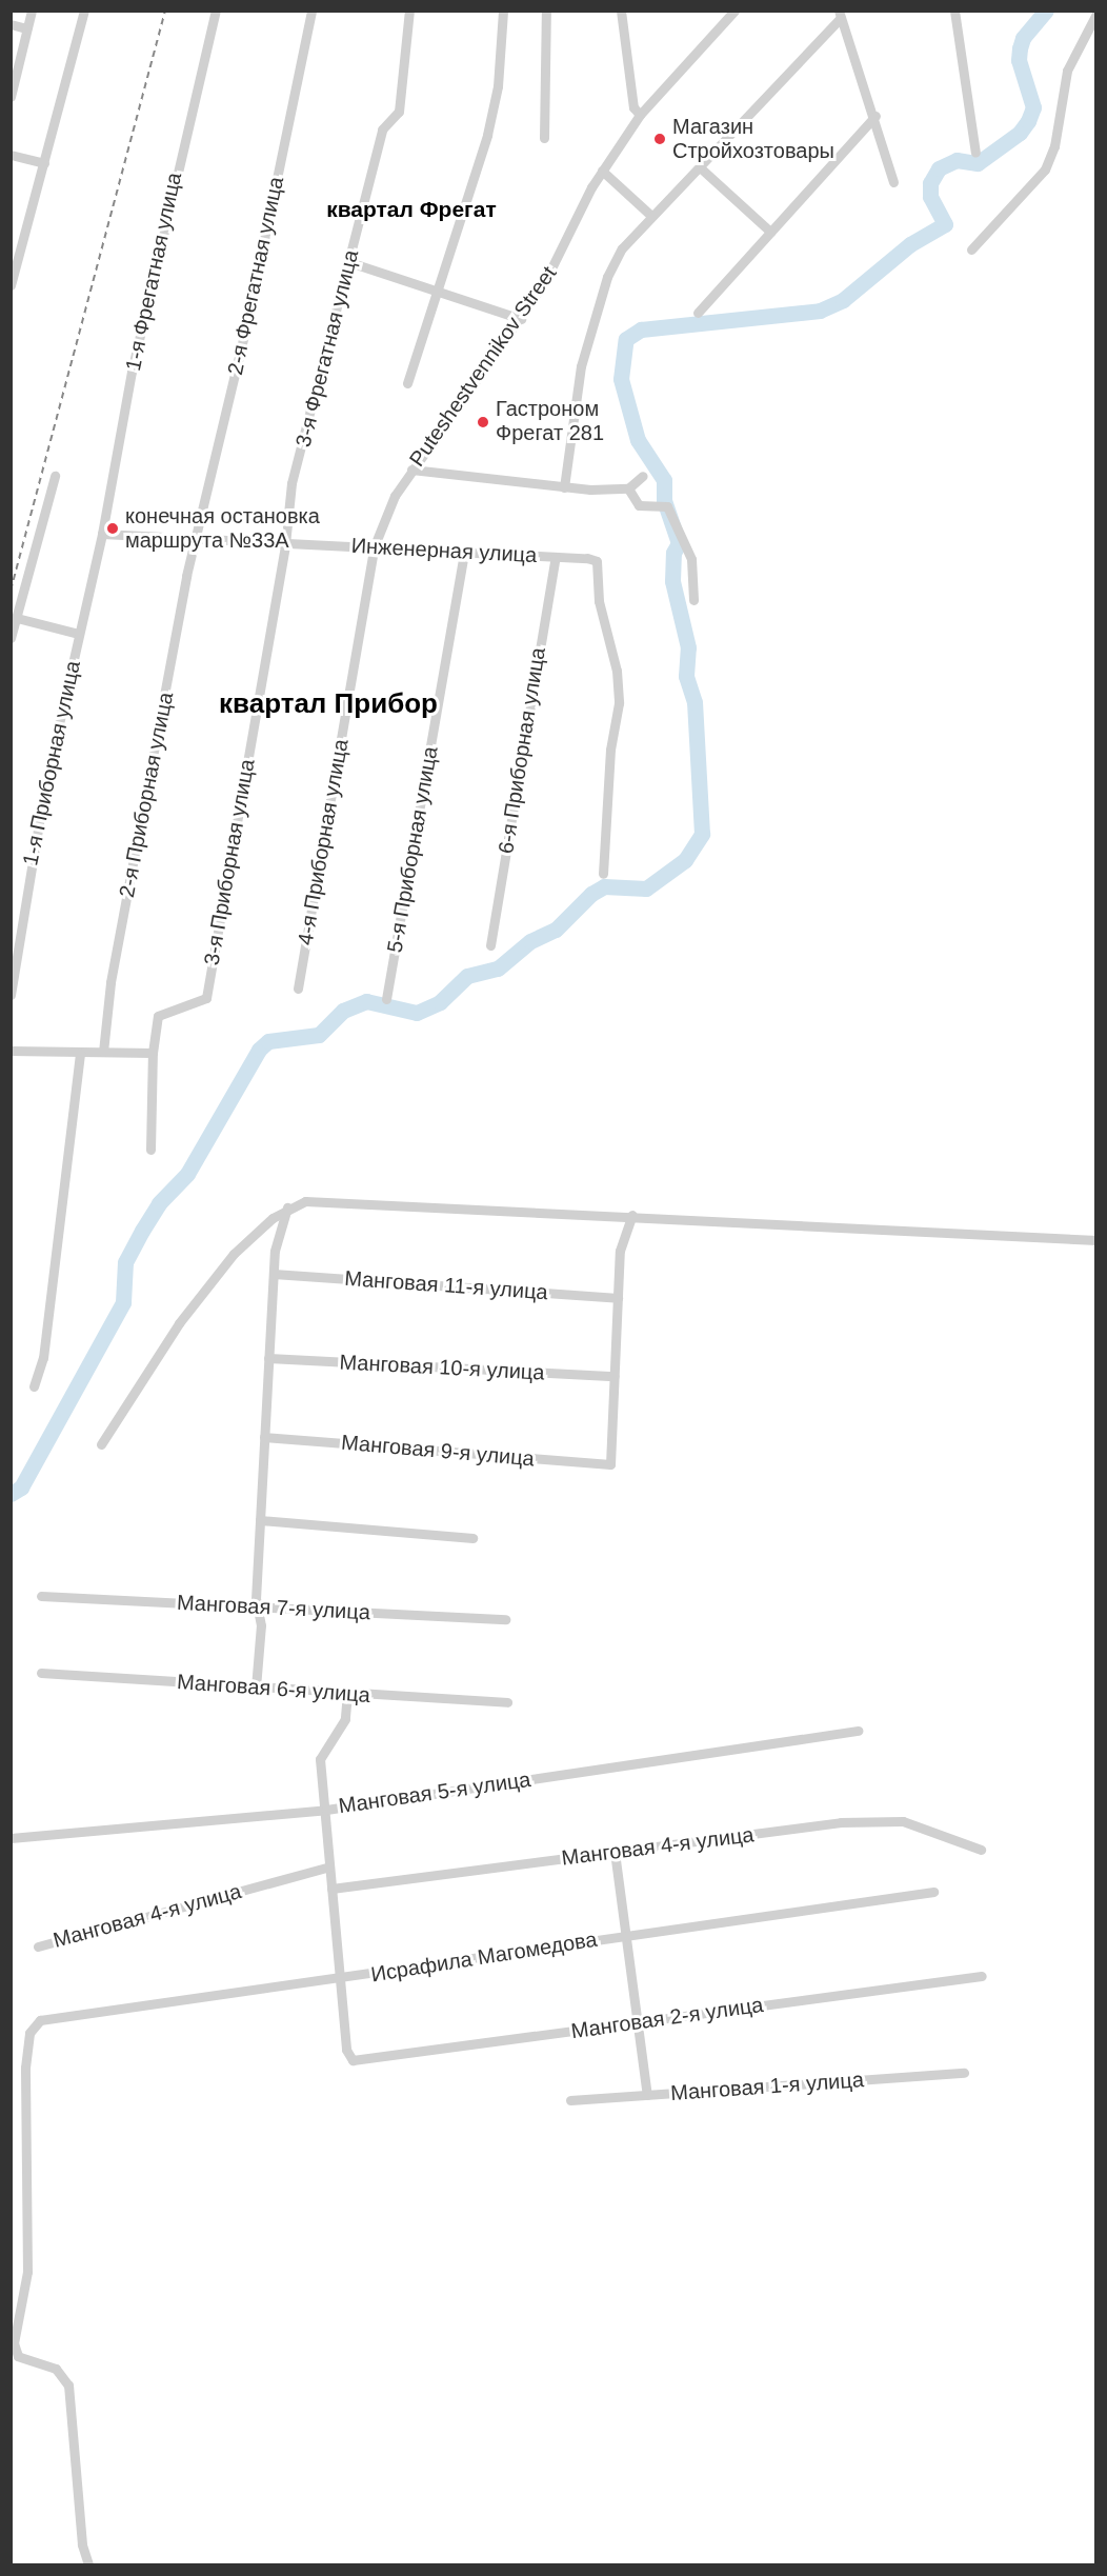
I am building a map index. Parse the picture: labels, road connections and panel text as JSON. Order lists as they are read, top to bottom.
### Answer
{
  "streets": {
    "street": [
      "1-я Фрегатная улица",
      "2-я Фрегатная улица",
      "3-я Фрегатная улица",
      "Puteshestvennikov Street",
      "Инженерная улица",
      "6-я Приборная улица",
      "1-я Приборная улица",
      "2-я Приборная улица",
      "4-я Приборная улица",
      "5-я Приборная улица",
      "3-я Приборная улица",
      "Манговая 11-я улица",
      "Манговая 10-я улица",
      "Манговая 9-я улица",
      "Манговая 7-я улица",
      "Манговая 6-я улица",
      "Манговая 5-я улица",
      "Манговая 4-я улица",
      "Исрафила Магомедова",
      "Манговая 2-я улица",
      "Манговая 1-я улица"
    ]
  },
  "crossings": [
    ["1-я Фрегатная улица", "Инженерная улица"],
    ["1-я Фрегатная улица", "1-я Приборная улица"],
    ["2-я Фрегатная улица", "Инженерная улица"],
    ["2-я Фрегатная улица", "2-я Приборная улица"],
    ["3-я Фрегатная улица", "Инженерная улица"],
    ["3-я Фрегатная улица", "3-я Приборная улица"],
    ["Puteshestvennikov Street", "Инженерная улица"],
    ["Puteshestvennikov Street", "4-я Приборная улица"],
    ["Инженерная улица", "6-я Приборная улица"],
    ["Инженерная улица", "1-я Приборная улица"],
    ["Инженерная улица", "2-я Приборная улица"],
    ["Инженерная улица", "4-я Приборная улица"],
    ["Инженерная улица", "5-я Приборная улица"],
    ["Инженерная улица", "3-я Приборная улица"],
    ["Манговая 10-я улица", "Манговая 9-я улица"],
    ["Исрафила Магомедова", "Манговая 2-я улица"]
  ],
  "districts": ["квартал Фрегат", "квартал Прибор"],
  "places": ["Магазин Стройхозтовары", "Гастроном Фрегат 281", "конечная остановка маршрута №33А"]
}
